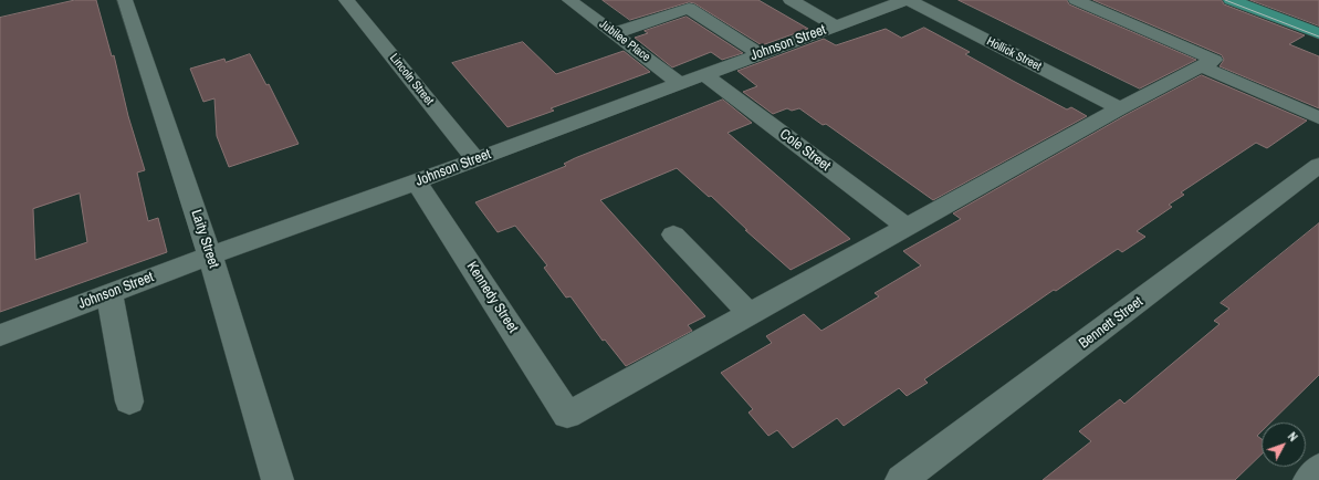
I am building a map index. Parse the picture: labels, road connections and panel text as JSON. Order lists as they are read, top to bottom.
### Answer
{
  "streets": {
    "street": [
      "Jubilee Place",
      "Johnson Street",
      "Hollick Street",
      "Lincoln Street",
      "Cole Street",
      "Laity Street",
      "Kennedy Street",
      "Bennett Street"
    ]
  },
  "crossings": [
    ["Jubilee Place", "Johnson Street"],
    ["Johnson Street", "Lincoln Street"],
    ["Johnson Street", "Cole Street"],
    ["Johnson Street", "Laity Street"],
    ["Johnson Street", "Kennedy Street"]
  ],
  "north": "top right"
}
